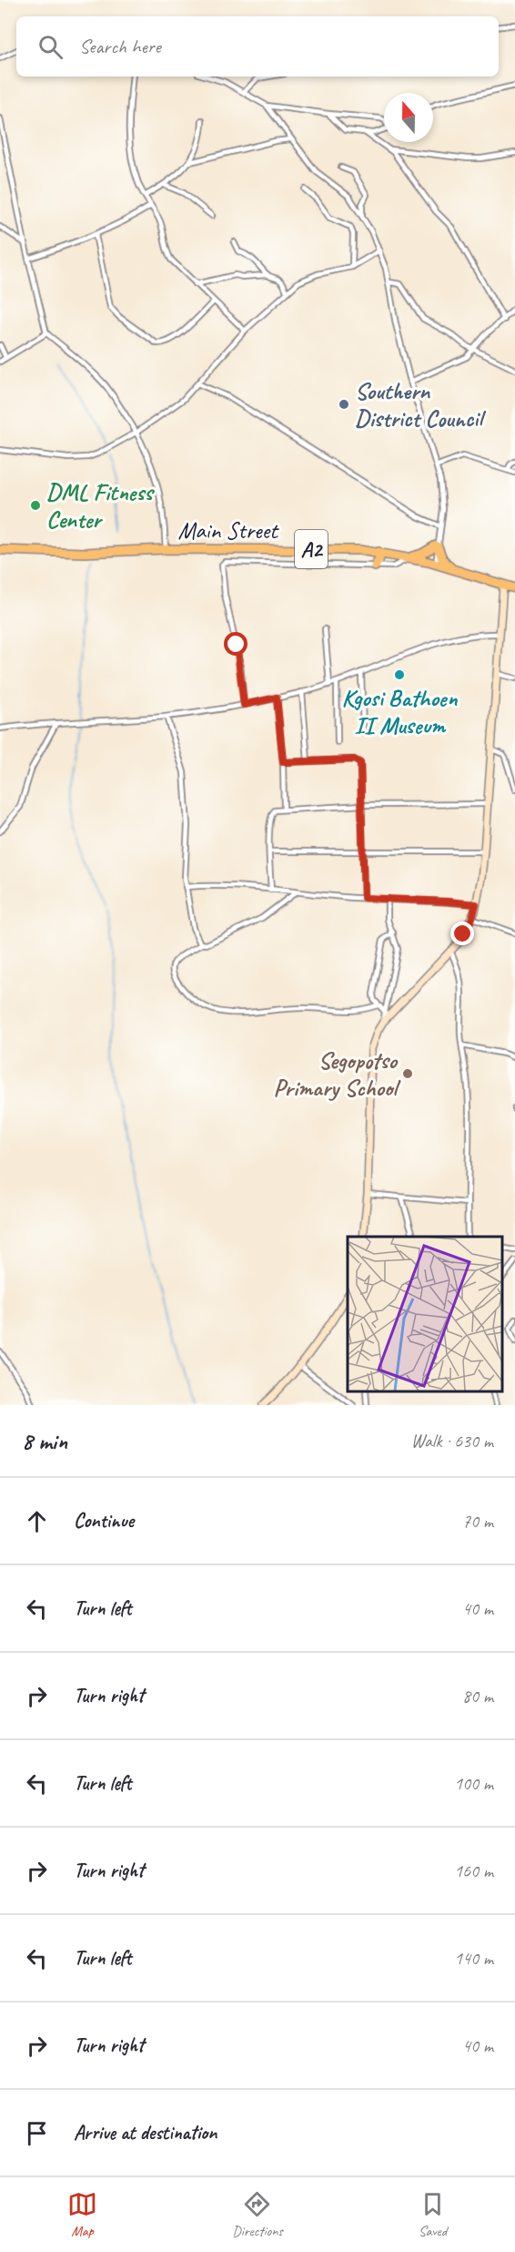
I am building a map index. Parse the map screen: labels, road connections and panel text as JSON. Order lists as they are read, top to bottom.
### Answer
{
  "streets": {
    "highway": ["Main Street", "A2"]
  },
  "places": [
    "Southern District Council",
    "DML Fitness Center",
    "Kgosi Bathoen II Museum",
    "Segopotso Primary School"
  ],
  "north": "top",
  "page": {
    "search": "Search here",
    "heading": ["8 min", "Walk · 630 m"],
    "list": [
      ["Continue", "70 m"],
      ["Turn left", "40 m"],
      ["Turn right", "80 m"],
      ["Turn left", "100 m"],
      ["Turn right", "160 m"],
      ["Turn left", "140 m"],
      ["Turn right", "40 m"],
      "Arrive at destination"
    ],
    "nav": ["Map", "Directions", "Saved"]
  }
}
